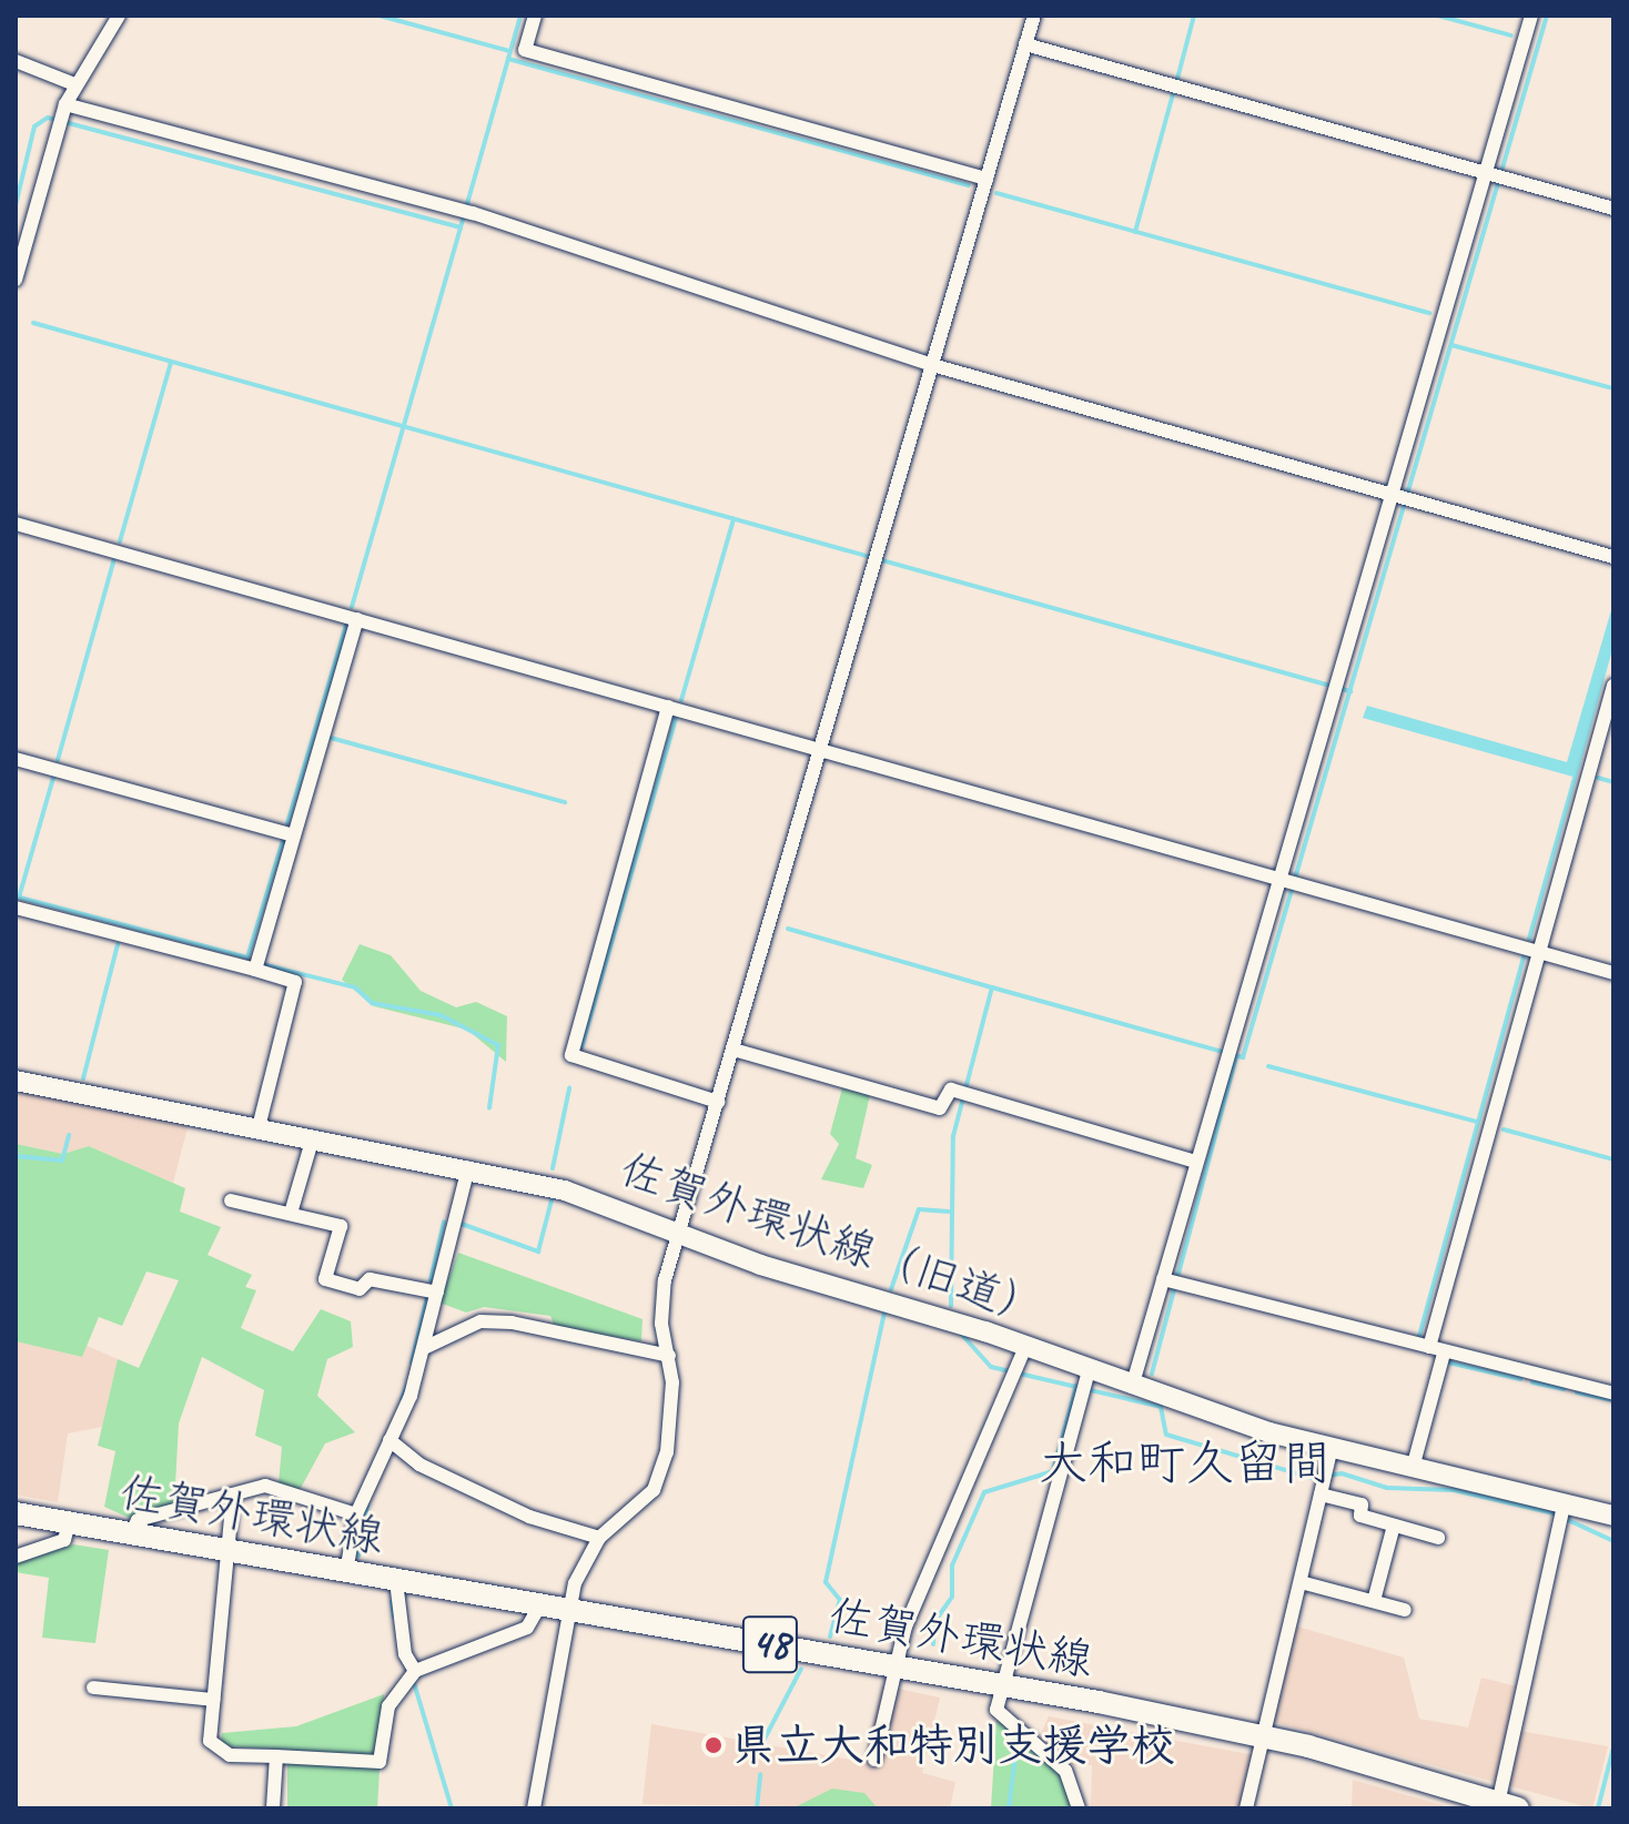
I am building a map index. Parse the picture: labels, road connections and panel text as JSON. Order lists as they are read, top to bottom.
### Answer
{
  "streets": {
    "main road": ["佐賀外環状線", "48"],
    "street": ["佐賀外環状線（旧道）"]
  },
  "districts": ["大和町久留間"],
  "places": ["県立大和特別支援学校"]
}
